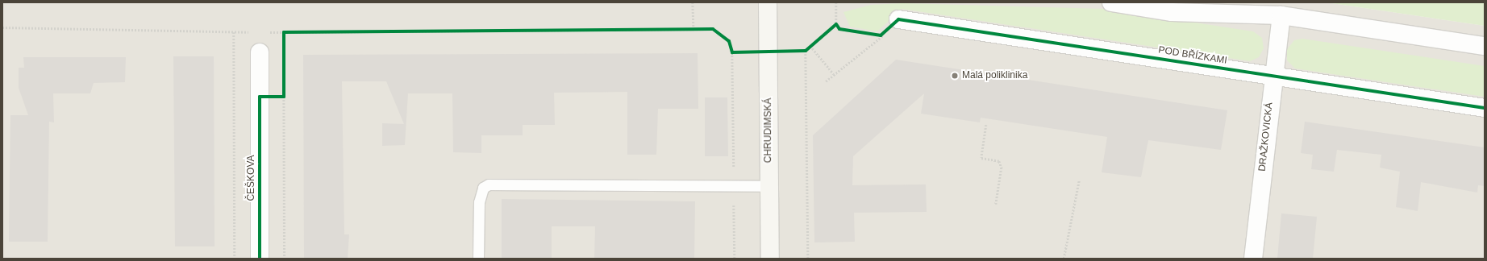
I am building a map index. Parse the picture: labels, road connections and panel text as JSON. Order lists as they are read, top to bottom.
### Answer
{
  "streets": {
    "main road": ["CHRUDIMSKÁ"],
    "street": ["POD BŘÍZKAMI", "DRAŽKOVICKÁ", "ČEŠKOVA"]
  },
  "crossings": [
    ["POD BŘÍZKAMI", "DRAŽKOVICKÁ"]
  ],
  "places": ["Malá poliklinika"]
}
